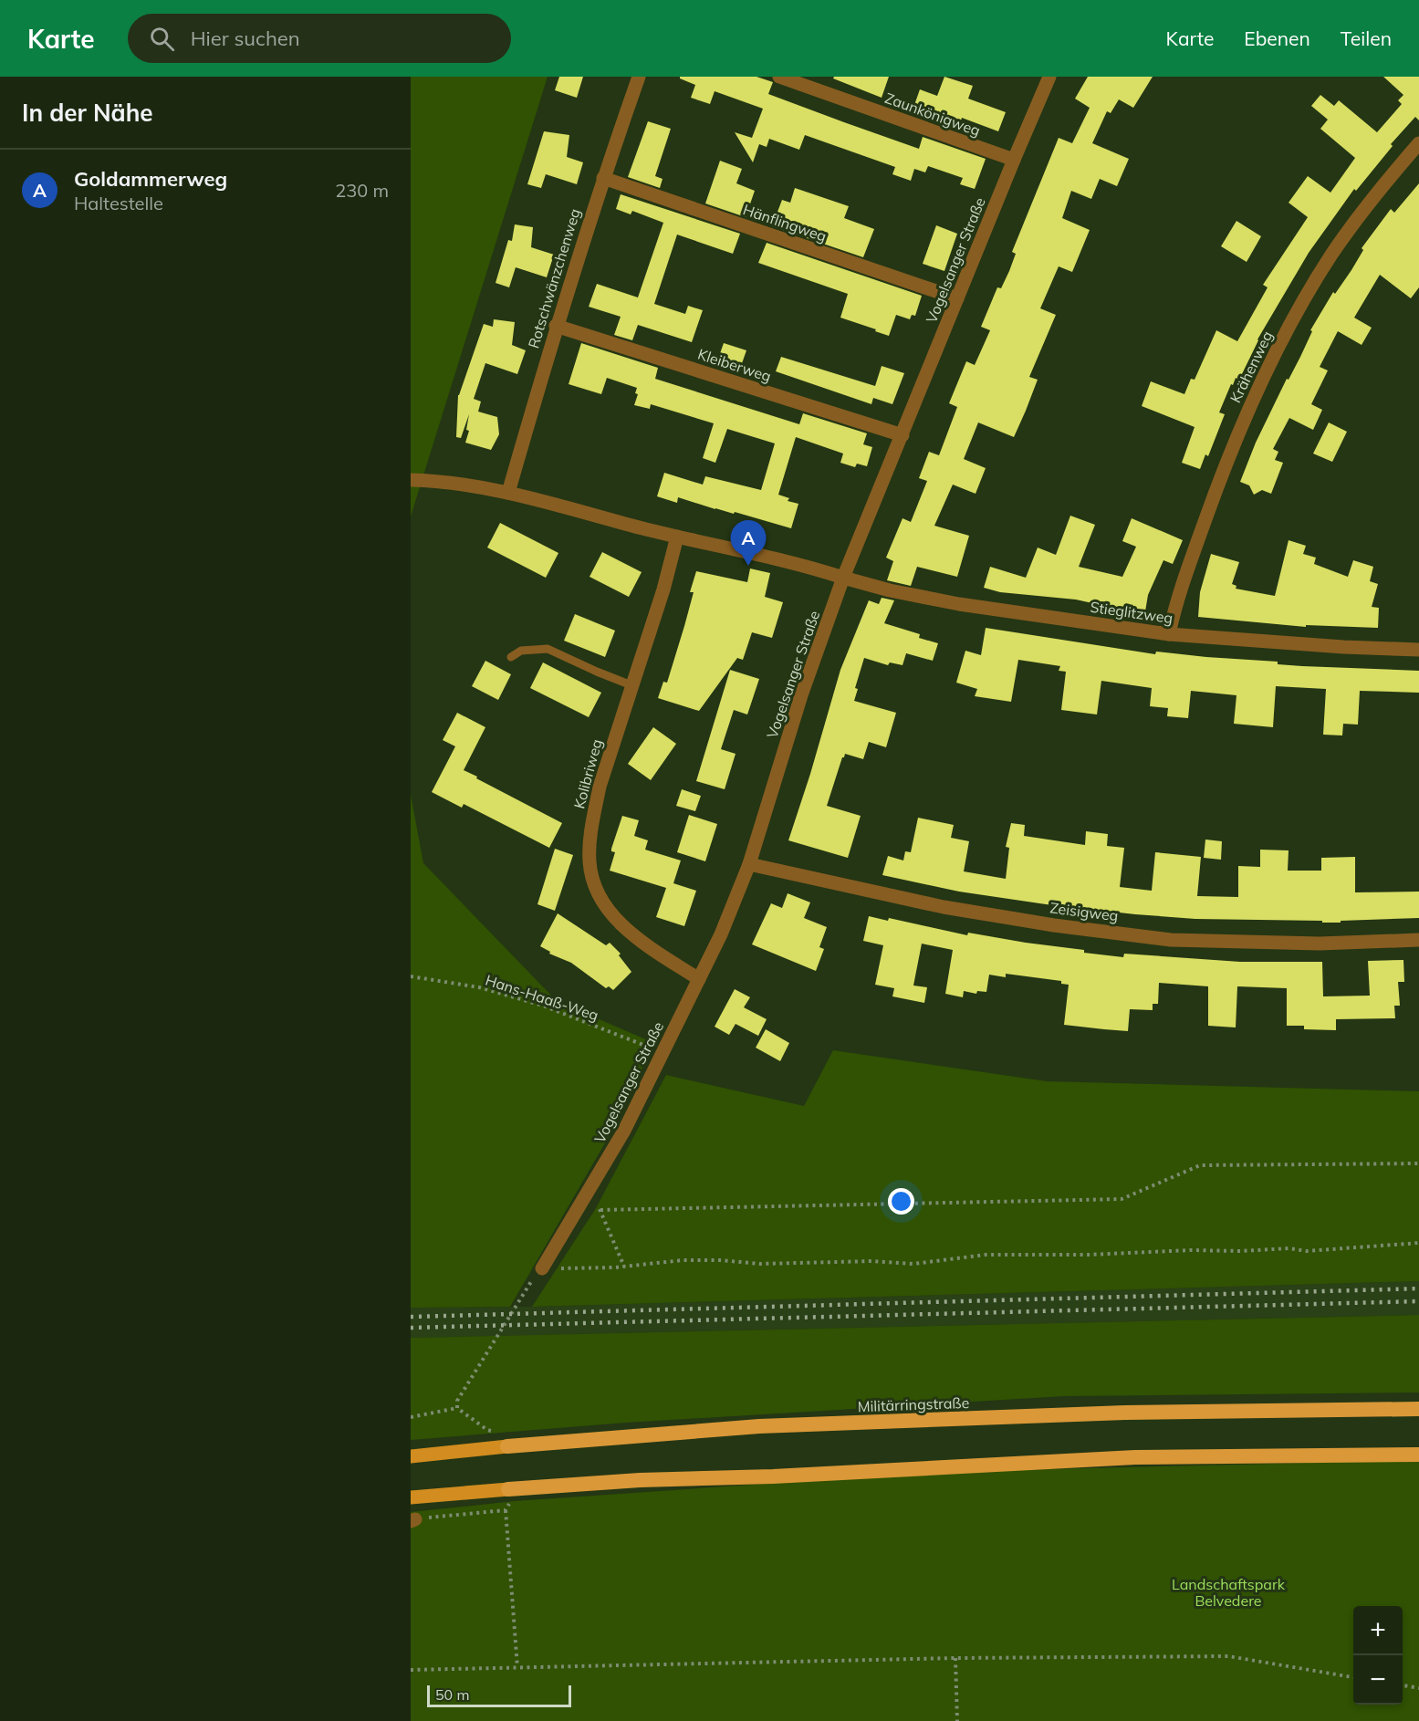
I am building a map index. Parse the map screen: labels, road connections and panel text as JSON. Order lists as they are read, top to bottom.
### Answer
{
  "streets": {
    "highway": ["Militärringstraße"],
    "street": [
      "Zaunkönigweg",
      "Hänflingweg",
      "Vogelsanger Straße",
      "Rotschwänzchenweg",
      "Kleiberweg",
      "Krähenweg",
      "Stieglitzweg",
      "Kolibriweg",
      "Zeisigweg"
    ],
    "path": ["Hans-Haaß-Weg"]
  },
  "crossings": [
    ["Zaunkönigweg", "Vogelsanger Straße"],
    ["Hänflingweg", "Vogelsanger Straße"],
    ["Hänflingweg", "Rotschwänzchenweg"],
    ["Vogelsanger Straße", "Kleiberweg"],
    ["Vogelsanger Straße", "Stieglitzweg"],
    ["Vogelsanger Straße", "Kolibriweg"],
    ["Vogelsanger Straße", "Zeisigweg"],
    ["Vogelsanger Straße", "Hans-Haaß-Weg"],
    ["Rotschwänzchenweg", "Kleiberweg"],
    ["Rotschwänzchenweg", "Stieglitzweg"],
    ["Krähenweg", "Stieglitzweg"],
    ["Stieglitzweg", "Kolibriweg"]
  ],
  "parks": ["Landschaftspark Belvedere"],
  "scale_bar": "50 m",
  "page": {
    "header": "Karte",
    "search": "Hier suchen",
    "nav": ["Karte", "Ebenen", "Teilen"],
    "heading": "In der Nähe",
    "list": [
      {
        "mark": "A",
        "name": "Goldammerweg",
        "note": "Haltestelle",
        "value": "230 m"
      }
    ],
    "pins": "A",
    "map_buttons": ["+", "−"],
    "scale": "50 m"
  }
}
